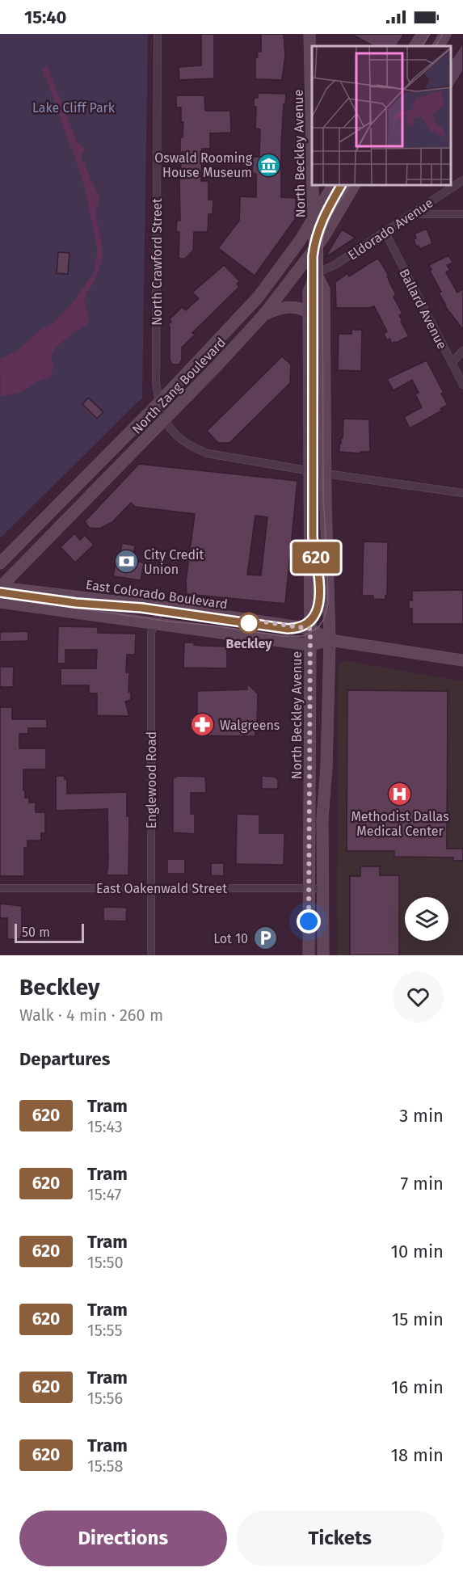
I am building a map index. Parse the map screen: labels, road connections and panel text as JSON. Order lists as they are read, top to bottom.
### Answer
{
  "streets": {
    "main road": ["North Beckley Avenue", "North Zang Boulevard", "East Colorado Boulevard"],
    "street": [
      "Eldorado Avenue",
      "North Crawford Street",
      "Ballard Avenue",
      "Englewood Road",
      "East Oakenwald Street"
    ]
  },
  "crossings": [
    ["North Beckley Avenue", "Eldorado Avenue"],
    ["North Beckley Avenue", "North Crawford Street"],
    ["North Beckley Avenue", "North Zang Boulevard"],
    ["North Beckley Avenue", "East Colorado Boulevard"],
    ["North Beckley Avenue", "East Oakenwald Street"],
    ["Eldorado Avenue", "Ballard Avenue"],
    ["North Crawford Street", "North Zang Boulevard"],
    ["North Zang Boulevard", "East Colorado Boulevard"],
    ["East Colorado Boulevard", "Englewood Road"],
    ["Englewood Road", "East Oakenwald Street"]
  ],
  "parks": ["Lake Cliff Park"],
  "places": {
    "museum": ["Oswald Rooming House Museum"],
    "bank": ["City Credit Union"],
    "other": ["Beckley"],
    "pharmacy": ["Walgreens"],
    "hospital": ["Methodist Dallas Medical Center"],
    "parking": ["Lot 10"]
  },
  "lines": ["tram line 620"],
  "scale_bar": "50 m",
  "page": {
    "status": "15:40",
    "on_map": "620",
    "scale": "50 m",
    "heading": [
      ["Beckley", "Walk · 4 min · 260 m"],
      "Departures"
    ],
    "list": [
      {
        "mark": "620",
        "name": "Tram",
        "note": "15:43",
        "value": "3 min"
      },
      {
        "mark": "620",
        "name": "Tram",
        "note": "15:47",
        "value": "7 min"
      },
      {
        "mark": "620",
        "name": "Tram",
        "note": "15:50",
        "value": "10 min"
      },
      {
        "mark": "620",
        "name": "Tram",
        "note": "15:55",
        "value": "15 min"
      },
      {
        "mark": "620",
        "name": "Tram",
        "note": "15:56",
        "value": "16 min"
      },
      {
        "mark": "620",
        "name": "Tram",
        "note": "15:58",
        "value": "18 min"
      }
    ],
    "buttons": ["Directions", "Tickets"]
  }
}
